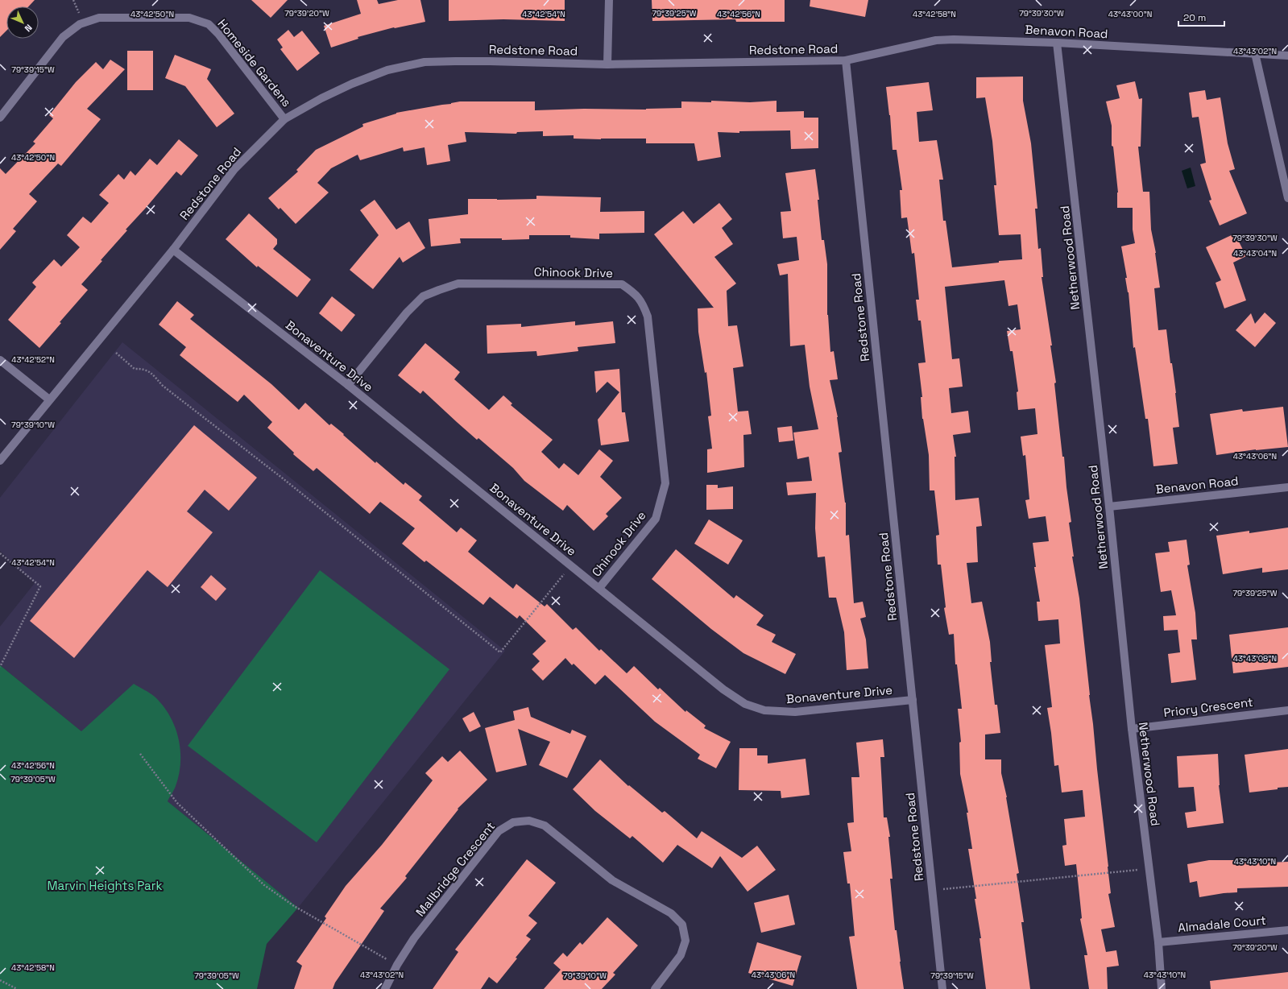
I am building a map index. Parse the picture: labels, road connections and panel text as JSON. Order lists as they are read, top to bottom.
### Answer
{
  "streets": {
    "street": [
      "Benavon Road",
      "Redstone Road",
      "Homeside Gardens",
      "Netherwood Road",
      "Chinook Drive",
      "Bonaventure Drive",
      "Priory Crescent",
      "Mallbridge Crescent",
      "Almadale Court"
    ]
  },
  "crossings": [
    ["Benavon Road", "Redstone Road"],
    ["Benavon Road", "Netherwood Road"],
    ["Redstone Road", "Homeside Gardens"],
    ["Redstone Road", "Bonaventure Drive"],
    ["Netherwood Road", "Priory Crescent"],
    ["Netherwood Road", "Almadale Court"],
    ["Chinook Drive", "Bonaventure Drive"]
  ],
  "parks": ["Marvin Heights Park"],
  "scale_bar": "20 m",
  "north": "bottom right",
  "coordinates": [
    "79°39'20\"W",
    "79°39'25\"W",
    "79°39'30\"W",
    "43°42'50\"N",
    "43°42'54\"N",
    "43°42'56\"N",
    "43°42'58\"N",
    "43°43'00\"N",
    "43°43'02\"N",
    "79°39'15\"W",
    "43°43'04\"N",
    "43°42'52\"N",
    "79°39'10\"W",
    "43°43'06\"N",
    "43°43'08\"N",
    "79°39'05\"W",
    "43°43'10\"N"
  ]
}
